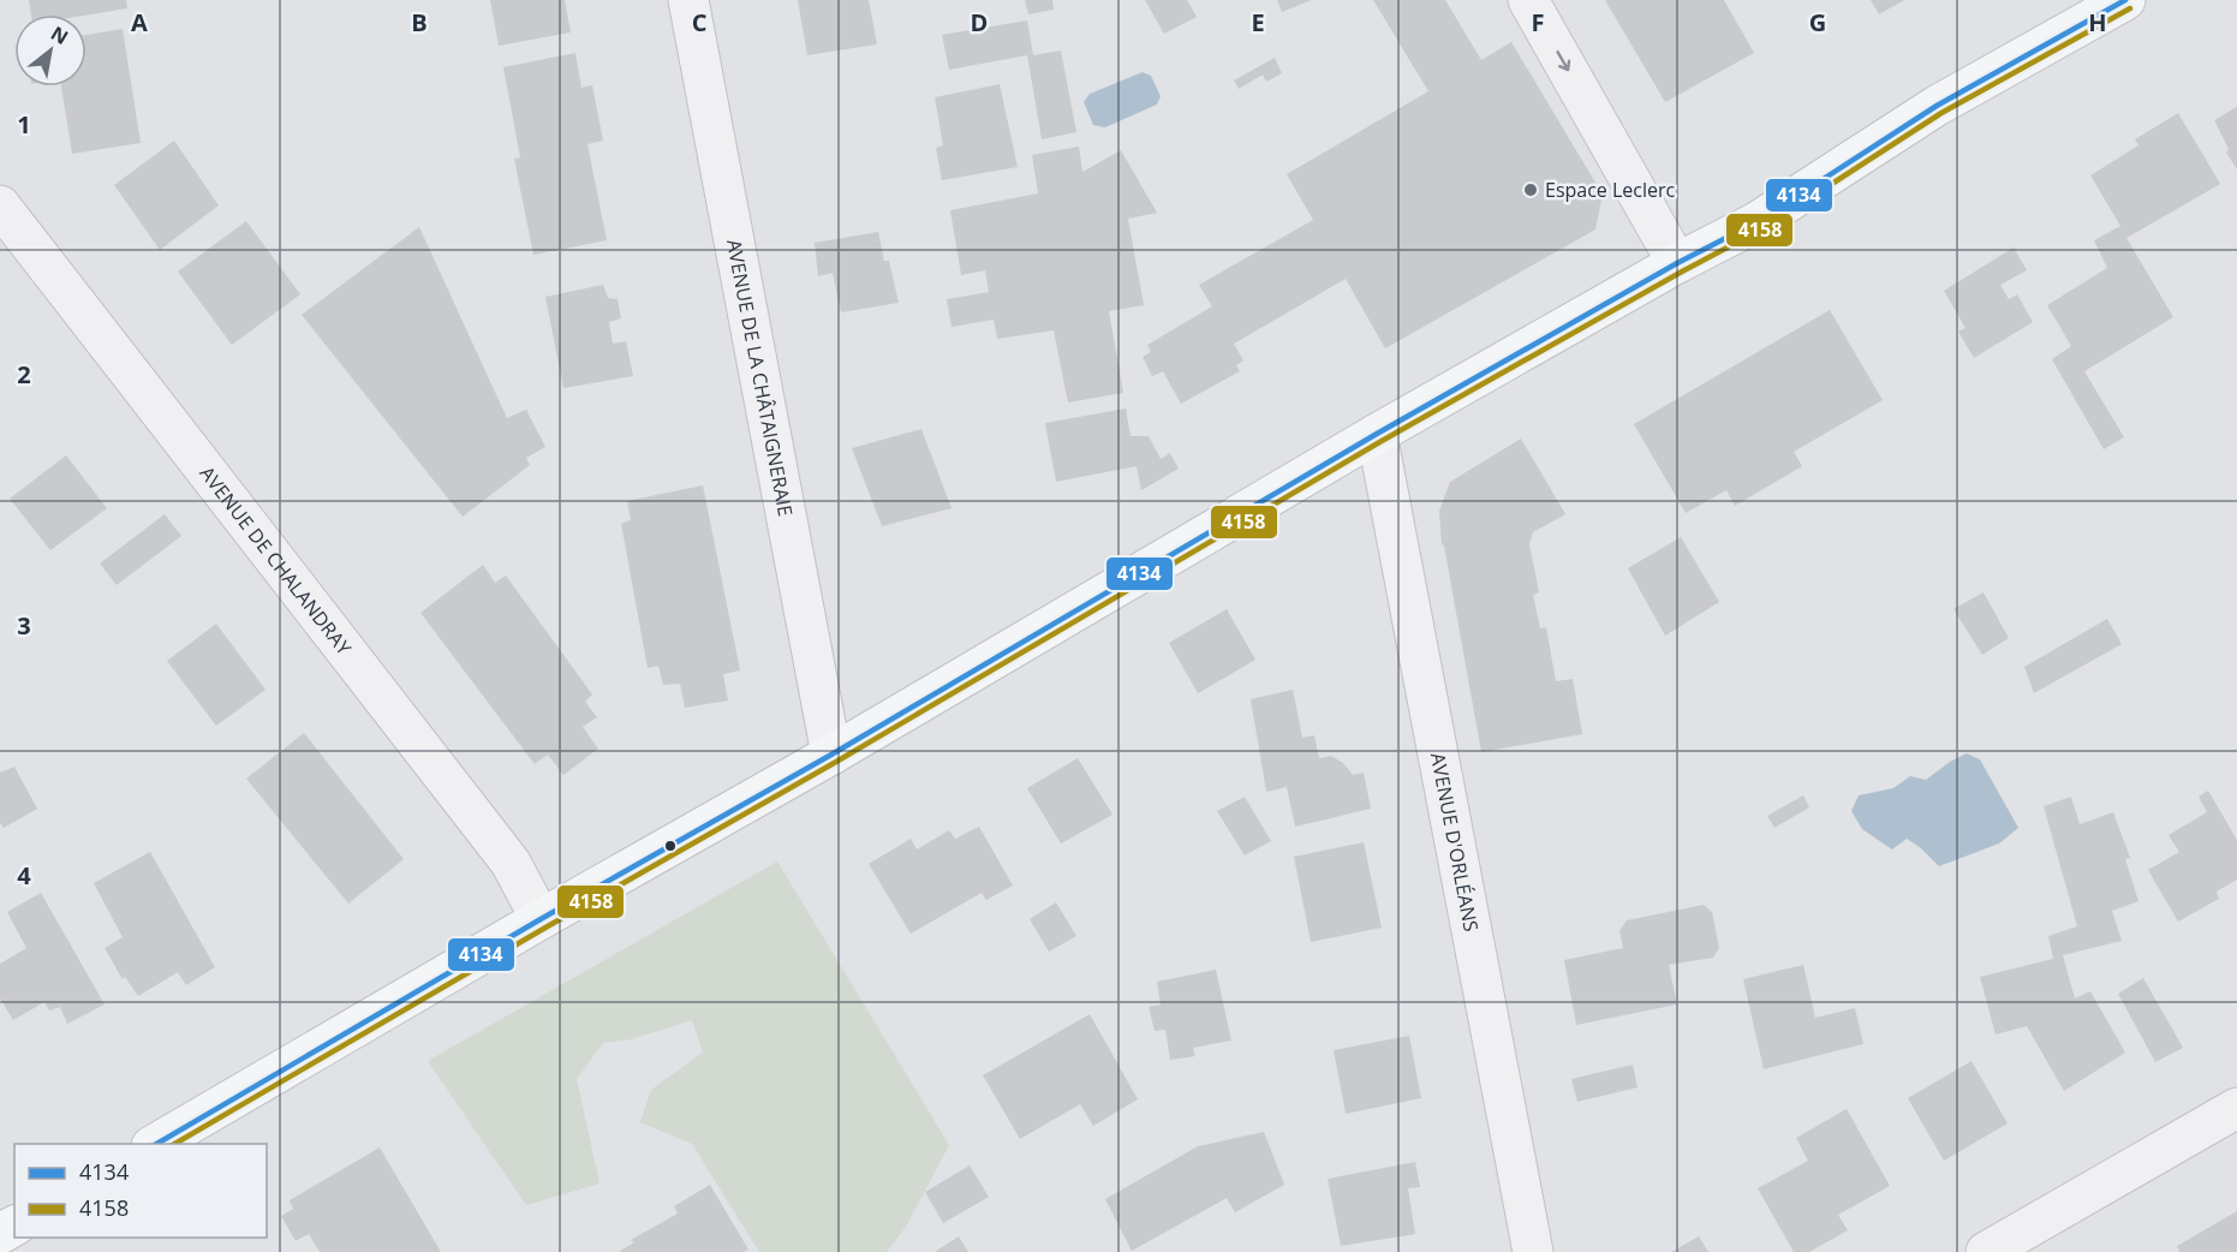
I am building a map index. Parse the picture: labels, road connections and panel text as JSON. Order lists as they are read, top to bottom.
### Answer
{
  "streets": {
    "street": ["AVENUE DE LA CHÂTAIGNERAIE", "AVENUE DE CHALANDRAY", "AVENUE D'ORLÉANS"]
  },
  "places": ["Espace Leclerc"],
  "lines": ["transit line 4134", "transit line 4158"],
  "legend": ["4134", "4158"],
  "north": "top right",
  "grid": {
    "columns": [
      "A",
      "B",
      "C",
      "D",
      "E",
      "F",
      "G",
      "H"
    ],
    "rows": [
      "1",
      "2",
      "3",
      "4"
    ]
  }
}
